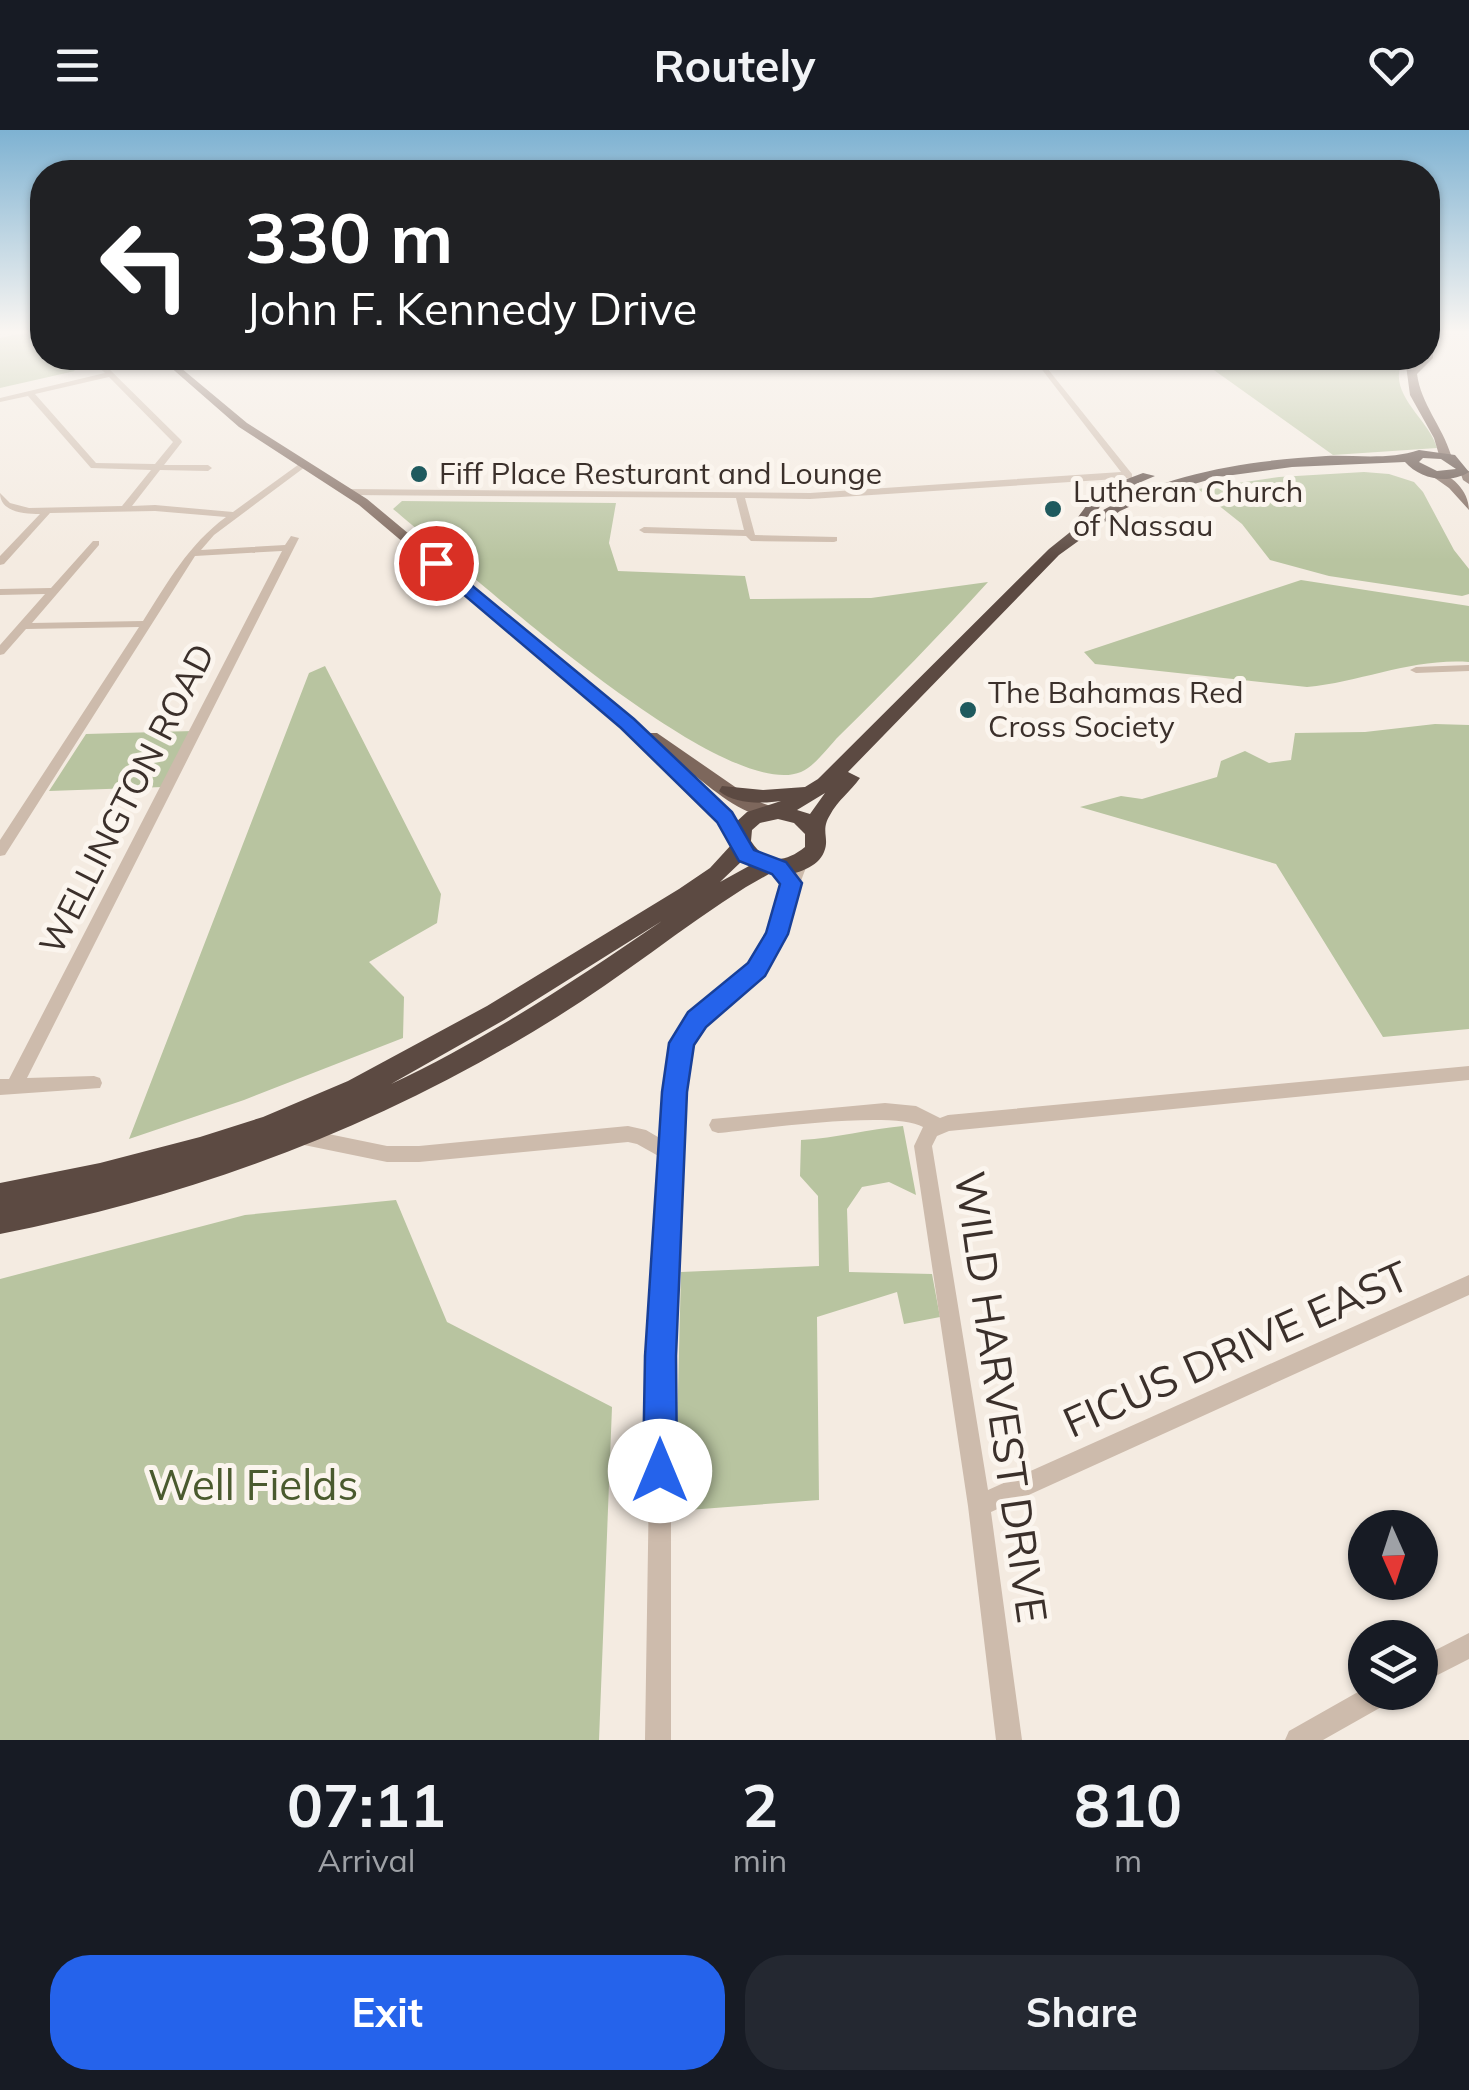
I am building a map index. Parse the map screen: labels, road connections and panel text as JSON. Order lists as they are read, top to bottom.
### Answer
{
  "streets": {
    "street": ["WELLINGTON ROAD", "FICUS DRIVE EAST", "WILD HARVEST DRIVE"]
  },
  "crossings": [
    ["FICUS DRIVE EAST", "WILD HARVEST DRIVE"]
  ],
  "parks": ["Well Fields"],
  "places": ["Fiff Place Resturant and Lounge", "Lutheran Church of Nassau", "The Bahamas Red Cross Society"],
  "north": "bottom",
  "page": {
    "header": "Routely",
    "turn": ["330 m", "John F. Kennedy Drive"],
    "eta": [
      "07:11",
      "Arrival",
      "2",
      "min",
      "810",
      "m"
    ],
    "buttons": ["Exit", "Share"]
  }
}
